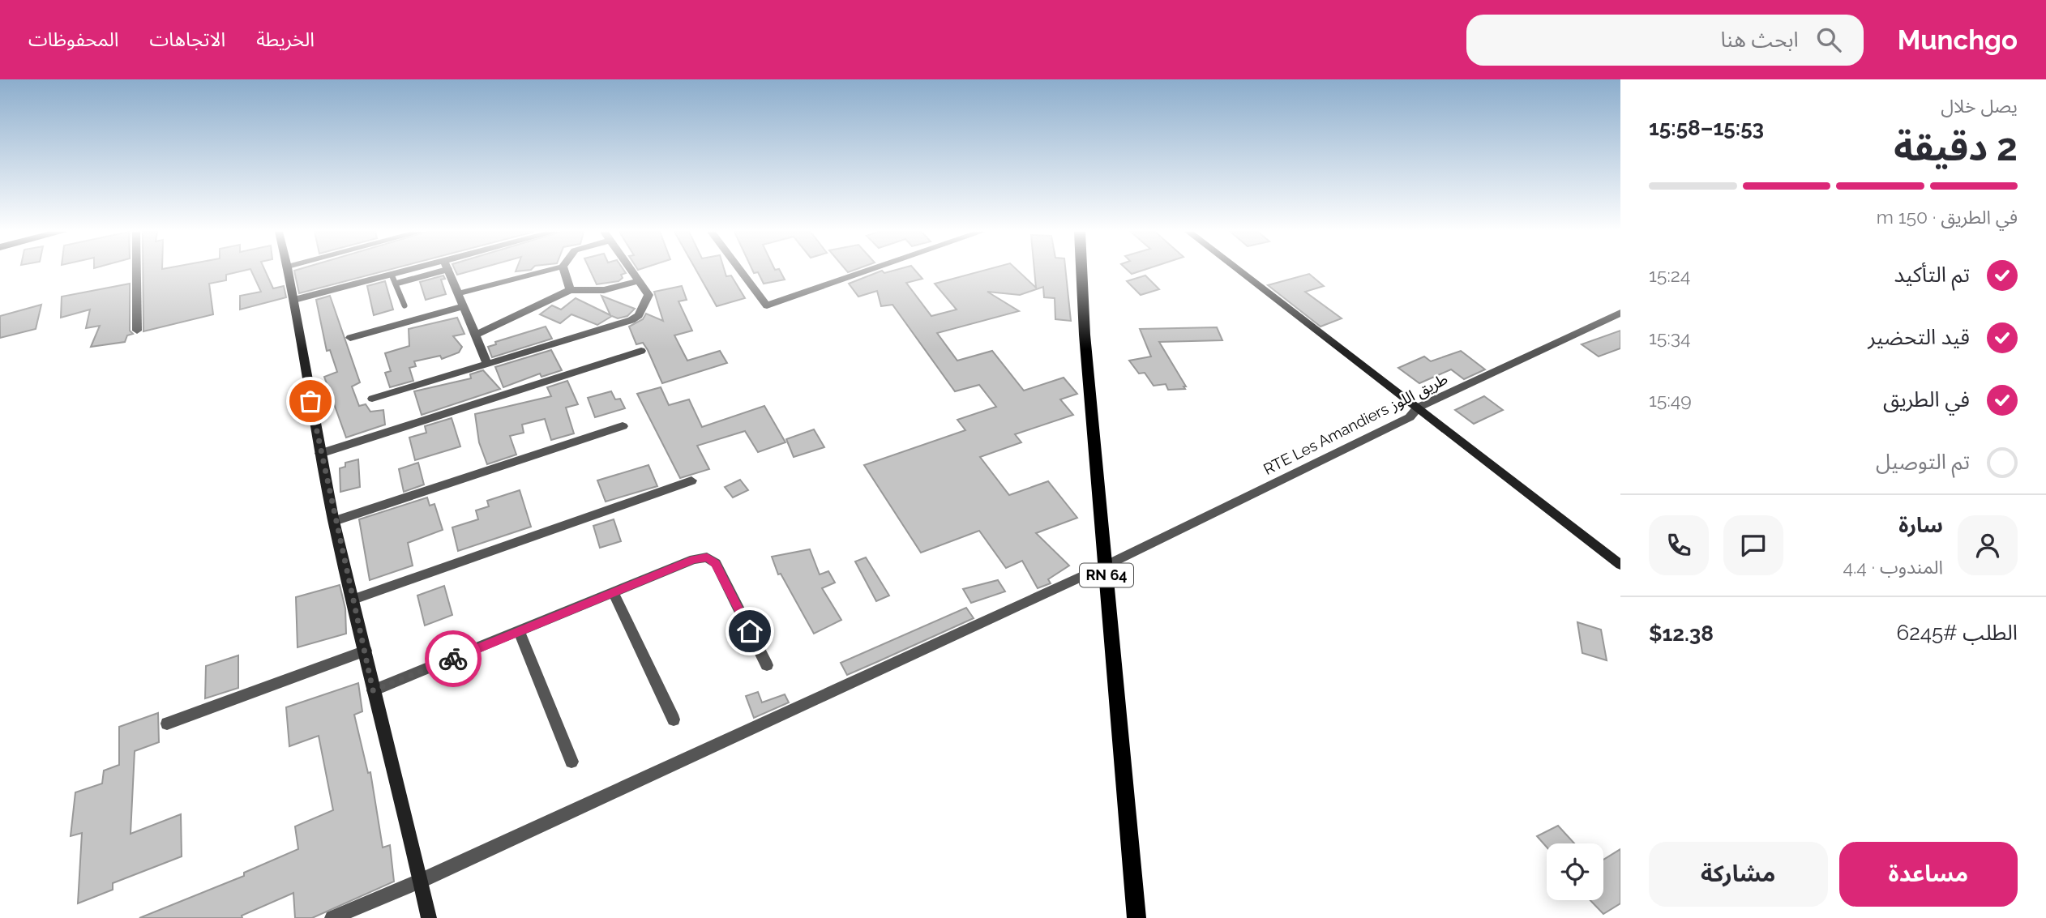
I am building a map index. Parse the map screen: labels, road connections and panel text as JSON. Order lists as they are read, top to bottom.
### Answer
{
  "streets": {
    "main road": ["RN 64"],
    "street": ["RTE Les Amandiers طريق اللوز"]
  },
  "crossings": [
    ["RTE Les Amandiers طريق اللوز", "RN 64"]
  ],
  "page": {
    "header": "Munchgo",
    "search": "ابحث هنا",
    "nav": ["الخريطة", "الاتجاهات", "المحفوظات"],
    "heading": ["2 دقيقة", "يصل خلال", "15:53–15:58"],
    "panel": [
      "سارة",
      "المندوب · 4.4",
      "الطلب #6245",
      "$12.38"
    ],
    "bar": "في الطريق · 150 m",
    "list": [
      ["تم التأكيد", "15:24"],
      ["قيد التحضير", "15:34"],
      ["في الطريق", "15:49"],
      "تم التوصيل"
    ],
    "buttons": ["مساعدة", "مشاركة"]
  }
}
